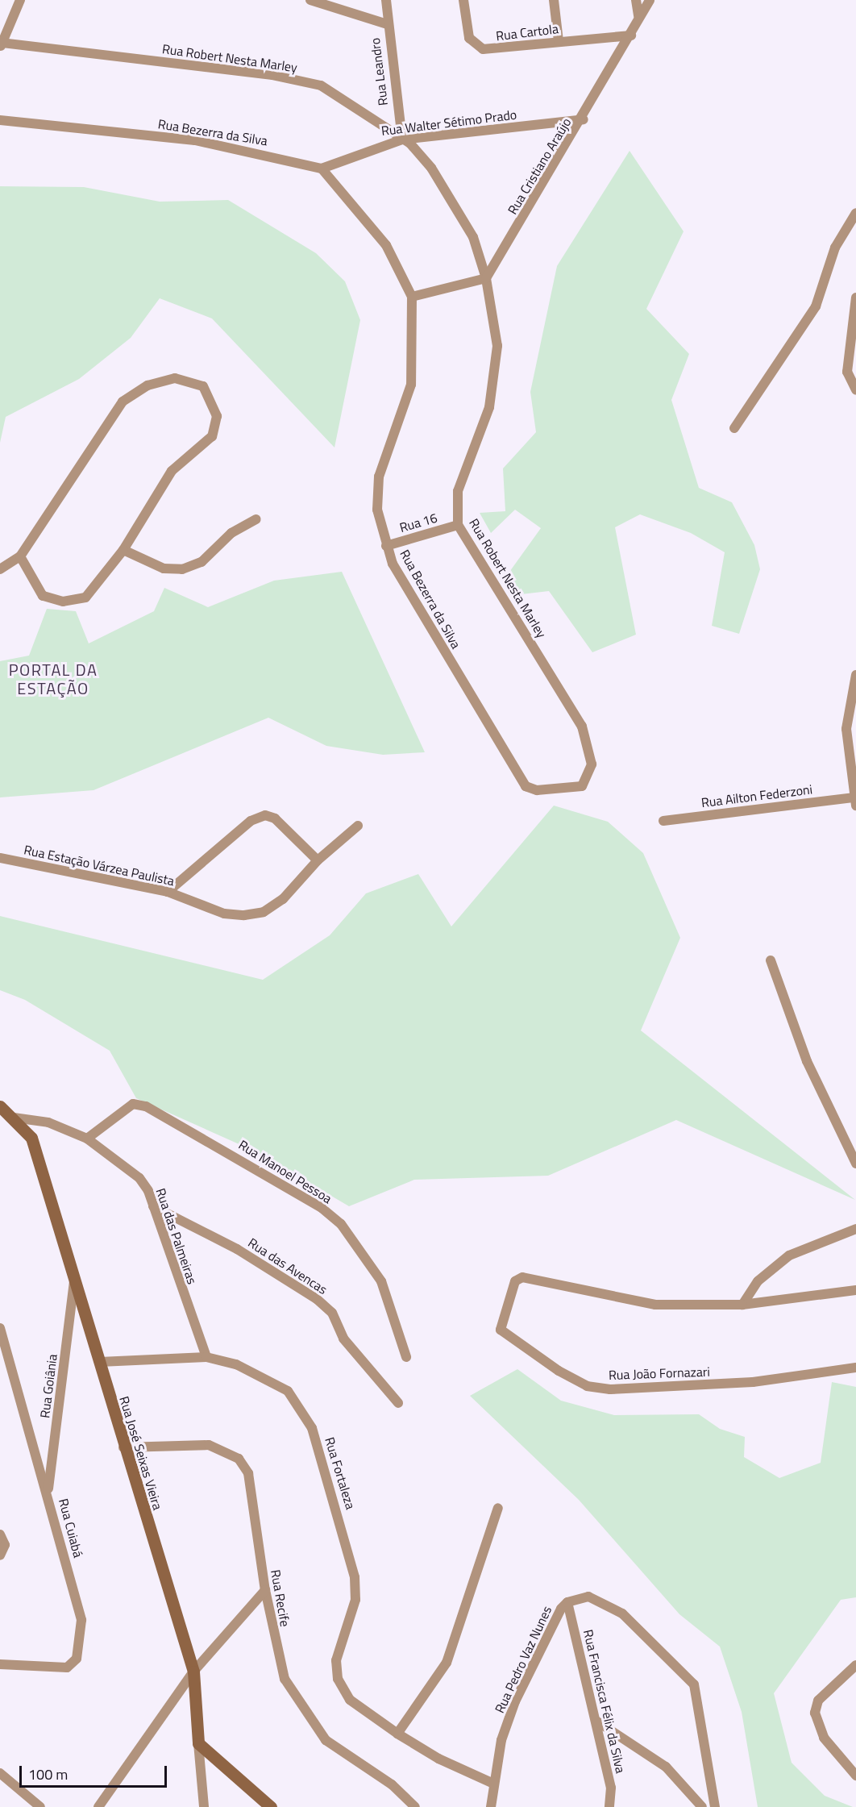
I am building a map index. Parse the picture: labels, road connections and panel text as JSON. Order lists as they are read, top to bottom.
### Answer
{
  "streets": {
    "street": [
      "Rua Cartola",
      "Rua Robert Nesta Marley",
      "Rua Leandro",
      "Rua Walter Sétimo Prado",
      "Rua Bezerra da Silva",
      "Rua Cristiano Araújo",
      "Rua 16",
      "Rua Ailton Federzoni",
      "Rua Estação Várzea Paulista",
      "Rua Manoel Pessoa",
      "Rua das Palmeiras",
      "Rua das Avencas",
      "Rua João Fornazari",
      "Rua Goiânia",
      "Rua José Seixas Vieira",
      "Rua Fortaleza",
      "Rua Cuiabá",
      "Rua Recife",
      "Rua Pedro Vaz Nunes",
      "Rua Francisca Félix da Silva"
    ]
  },
  "crossings": [
    ["Rua Cartola", "Rua Cristiano Araújo"],
    ["Rua Robert Nesta Marley", "Rua Leandro"],
    ["Rua Robert Nesta Marley", "Rua Walter Sétimo Prado"],
    ["Rua Robert Nesta Marley", "Rua Bezerra da Silva"],
    ["Rua Robert Nesta Marley", "Rua Cristiano Araújo"],
    ["Rua Robert Nesta Marley", "Rua 16"],
    ["Rua Leandro", "Rua Walter Sétimo Prado"],
    ["Rua Walter Sétimo Prado", "Rua Bezerra da Silva"],
    ["Rua Walter Sétimo Prado", "Rua Cristiano Araújo"],
    ["Rua Bezerra da Silva", "Rua 16"],
    ["Rua Manoel Pessoa", "Rua das Palmeiras"],
    ["Rua das Palmeiras", "Rua das Avencas"],
    ["Rua das Palmeiras", "Rua José Seixas Vieira"],
    ["Rua das Palmeiras", "Rua Fortaleza"],
    ["Rua Goiânia", "Rua José Seixas Vieira"],
    ["Rua Goiânia", "Rua Cuiabá"],
    ["Rua José Seixas Vieira", "Rua Fortaleza"],
    ["Rua José Seixas Vieira", "Rua Recife"],
    ["Rua Fortaleza", "Rua Pedro Vaz Nunes"],
    ["Rua Pedro Vaz Nunes", "Rua Francisca Félix da Silva"]
  ],
  "districts": ["PORTAL DA ESTAÇÃO"],
  "scale_bar": "100 m"
}
